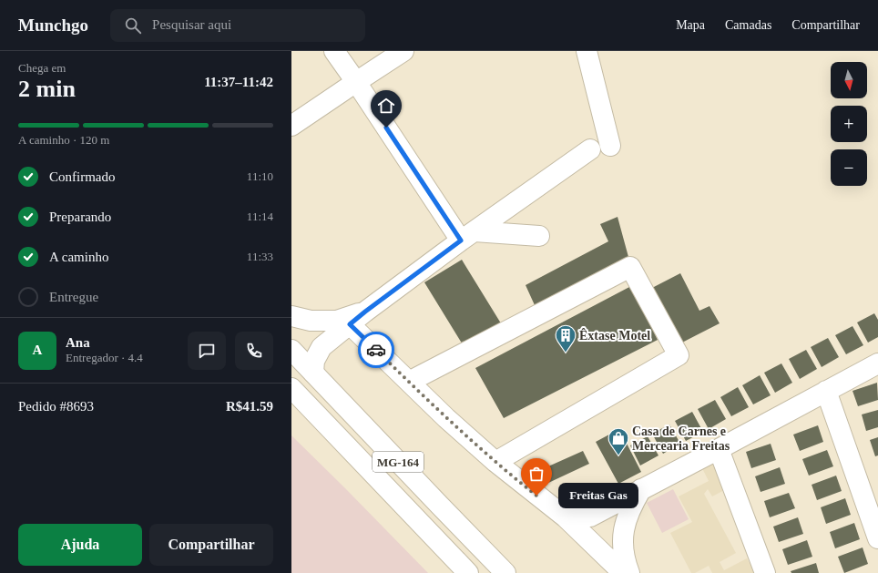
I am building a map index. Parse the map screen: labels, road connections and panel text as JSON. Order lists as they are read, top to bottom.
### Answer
{
  "streets": {
    "street": ["MG-164"]
  },
  "places": {
    "building": ["Êxtase Motel"],
    "shop": ["Casa de Carnes e Mercearia Freitas"],
    "other": ["Freitas Gas"]
  },
  "north": "bottom",
  "page": {
    "header": "Munchgo",
    "search": "Pesquisar aqui",
    "nav": ["Mapa", "Camadas", "Compartilhar"],
    "heading": ["2 min", "Chega em", "11:37–11:42"],
    "panel": [
      "Ana",
      "Entregador · 4.4",
      "Pedido #8693",
      "R$41.59"
    ],
    "map_buttons": ["+", "−"],
    "bar": "A caminho · 120 m",
    "list": [
      ["Confirmado", "11:10"],
      ["Preparando", "11:14"],
      ["A caminho", "11:33"],
      "Entregue"
    ],
    "round": "A",
    "bubble": "Freitas Gas",
    "buttons": ["Ajuda", "Compartilhar"]
  }
}
